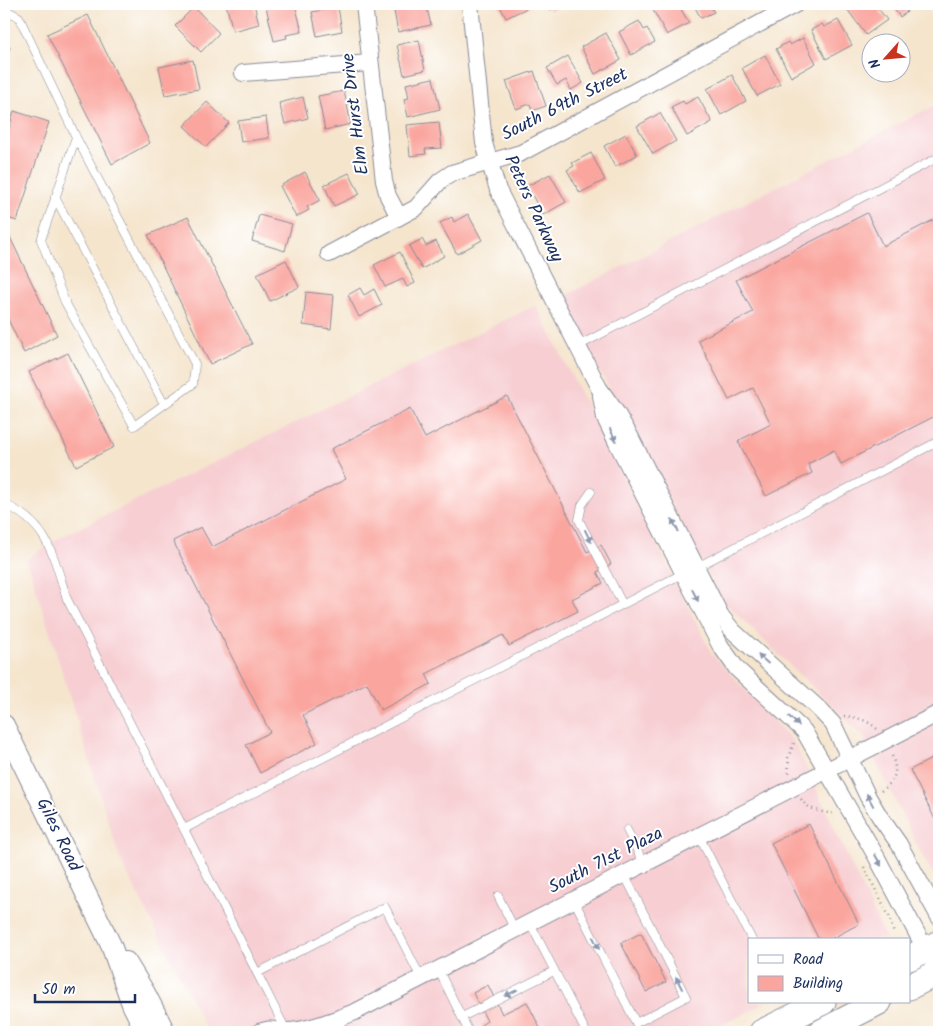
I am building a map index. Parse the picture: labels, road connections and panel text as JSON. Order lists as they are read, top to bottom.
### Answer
{
  "streets": {
    "street": [
      "South 69th Street",
      "Elm Hurst Drive",
      "Peters Parkway",
      "Giles Road",
      "South 71st Plaza"
    ]
  },
  "crossings": [
    ["South 69th Street", "Elm Hurst Drive"],
    ["South 69th Street", "Peters Parkway"]
  ],
  "legend": ["Road", "Building"],
  "scale_bar": "50 m",
  "north": "bottom left"
}
